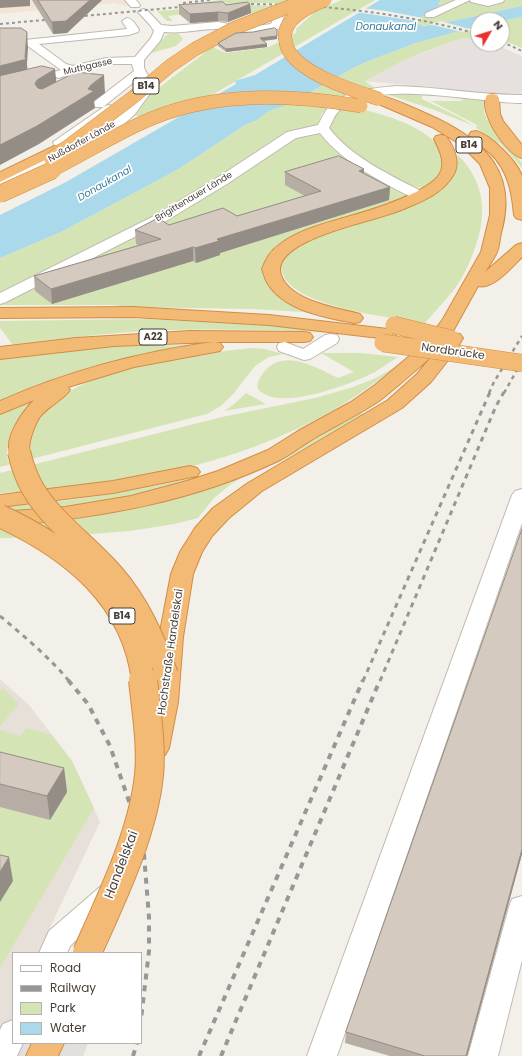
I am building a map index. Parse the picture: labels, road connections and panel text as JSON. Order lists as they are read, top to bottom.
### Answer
{
  "streets": {
    "highway": [
      "B14",
      "A22",
      "Nordbrücke",
      "Hochstraße Handelskai",
      "Handelskai"
    ],
    "street": ["Muthgasse", "Nußdorfer Lände", "Brigittenauer Lände"]
  },
  "crossings": [
    ["Muthgasse", "Nußdorfer Lände"],
    ["B14", "Nußdorfer Lände"],
    ["B14", "Hochstraße Handelskai"],
    ["B14", "Handelskai"],
    ["A22", "Nordbrücke"],
    ["Hochstraße Handelskai", "Handelskai"]
  ],
  "water": ["Donaukanal"],
  "legend": [
    "Road",
    "Railway",
    "Park",
    "Water"
  ],
  "north": "top right"
}
